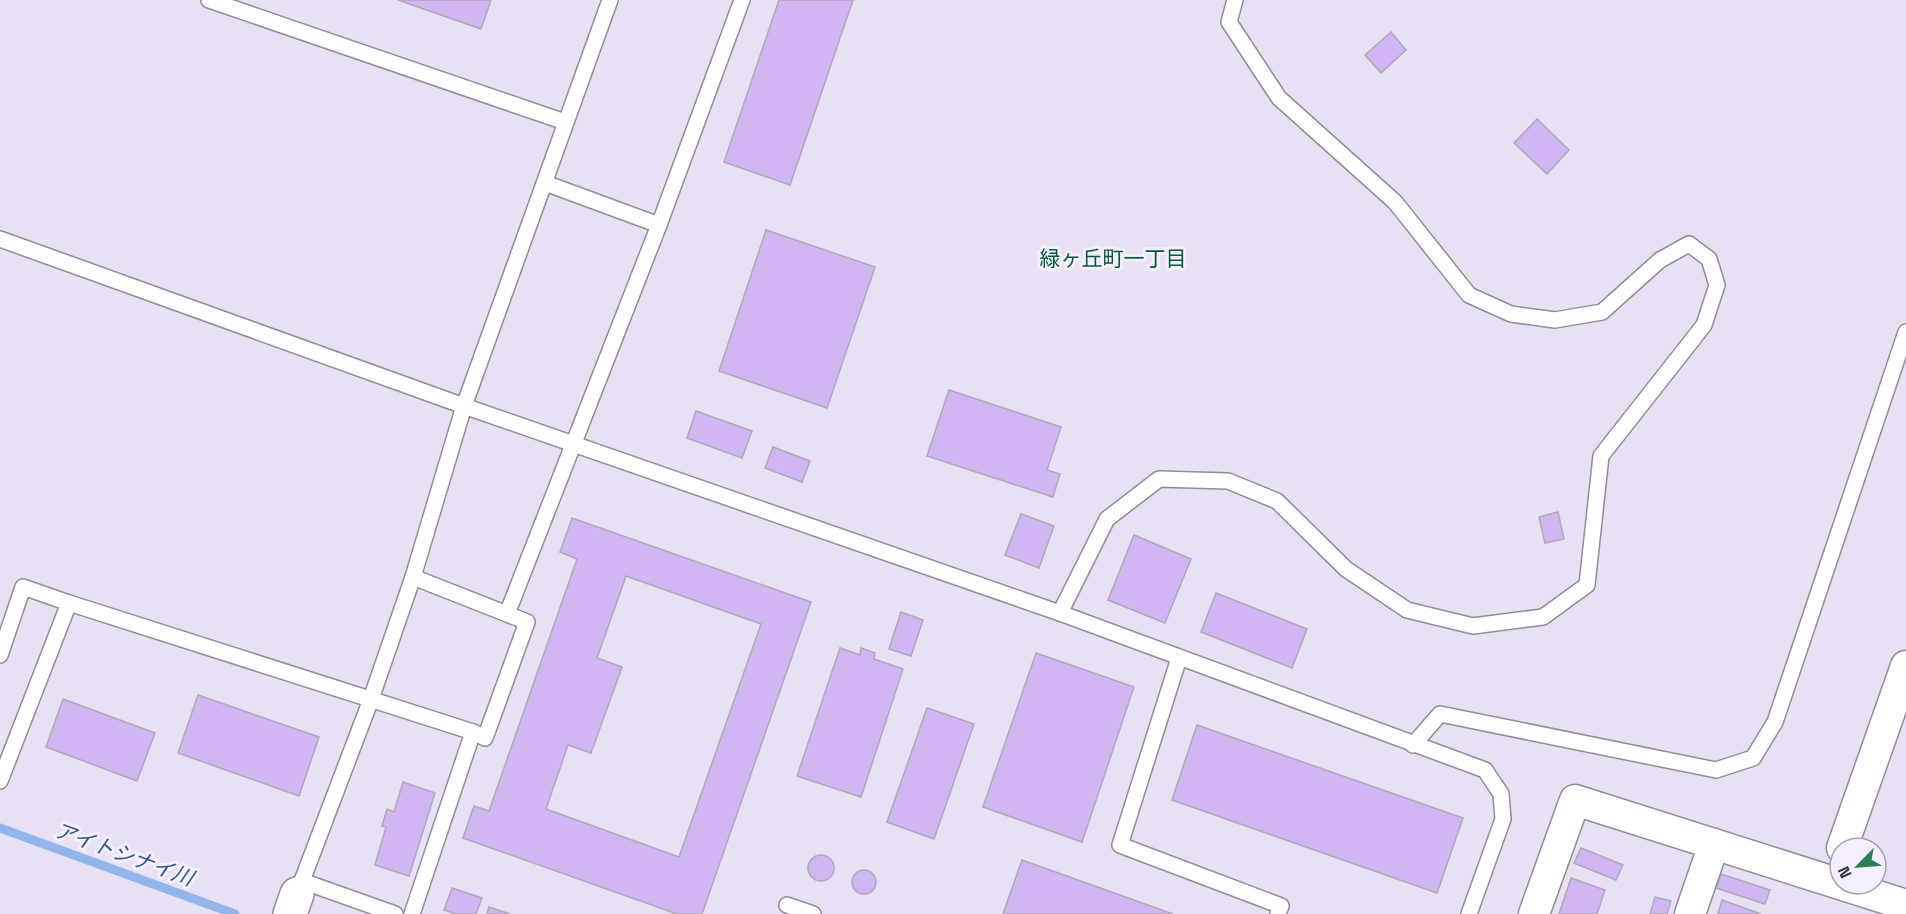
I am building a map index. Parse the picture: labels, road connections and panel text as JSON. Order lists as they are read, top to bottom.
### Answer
{
  "districts": ["緑ヶ丘町一丁目"],
  "water": ["アイトシナイ川"],
  "north": "bottom left"
}
